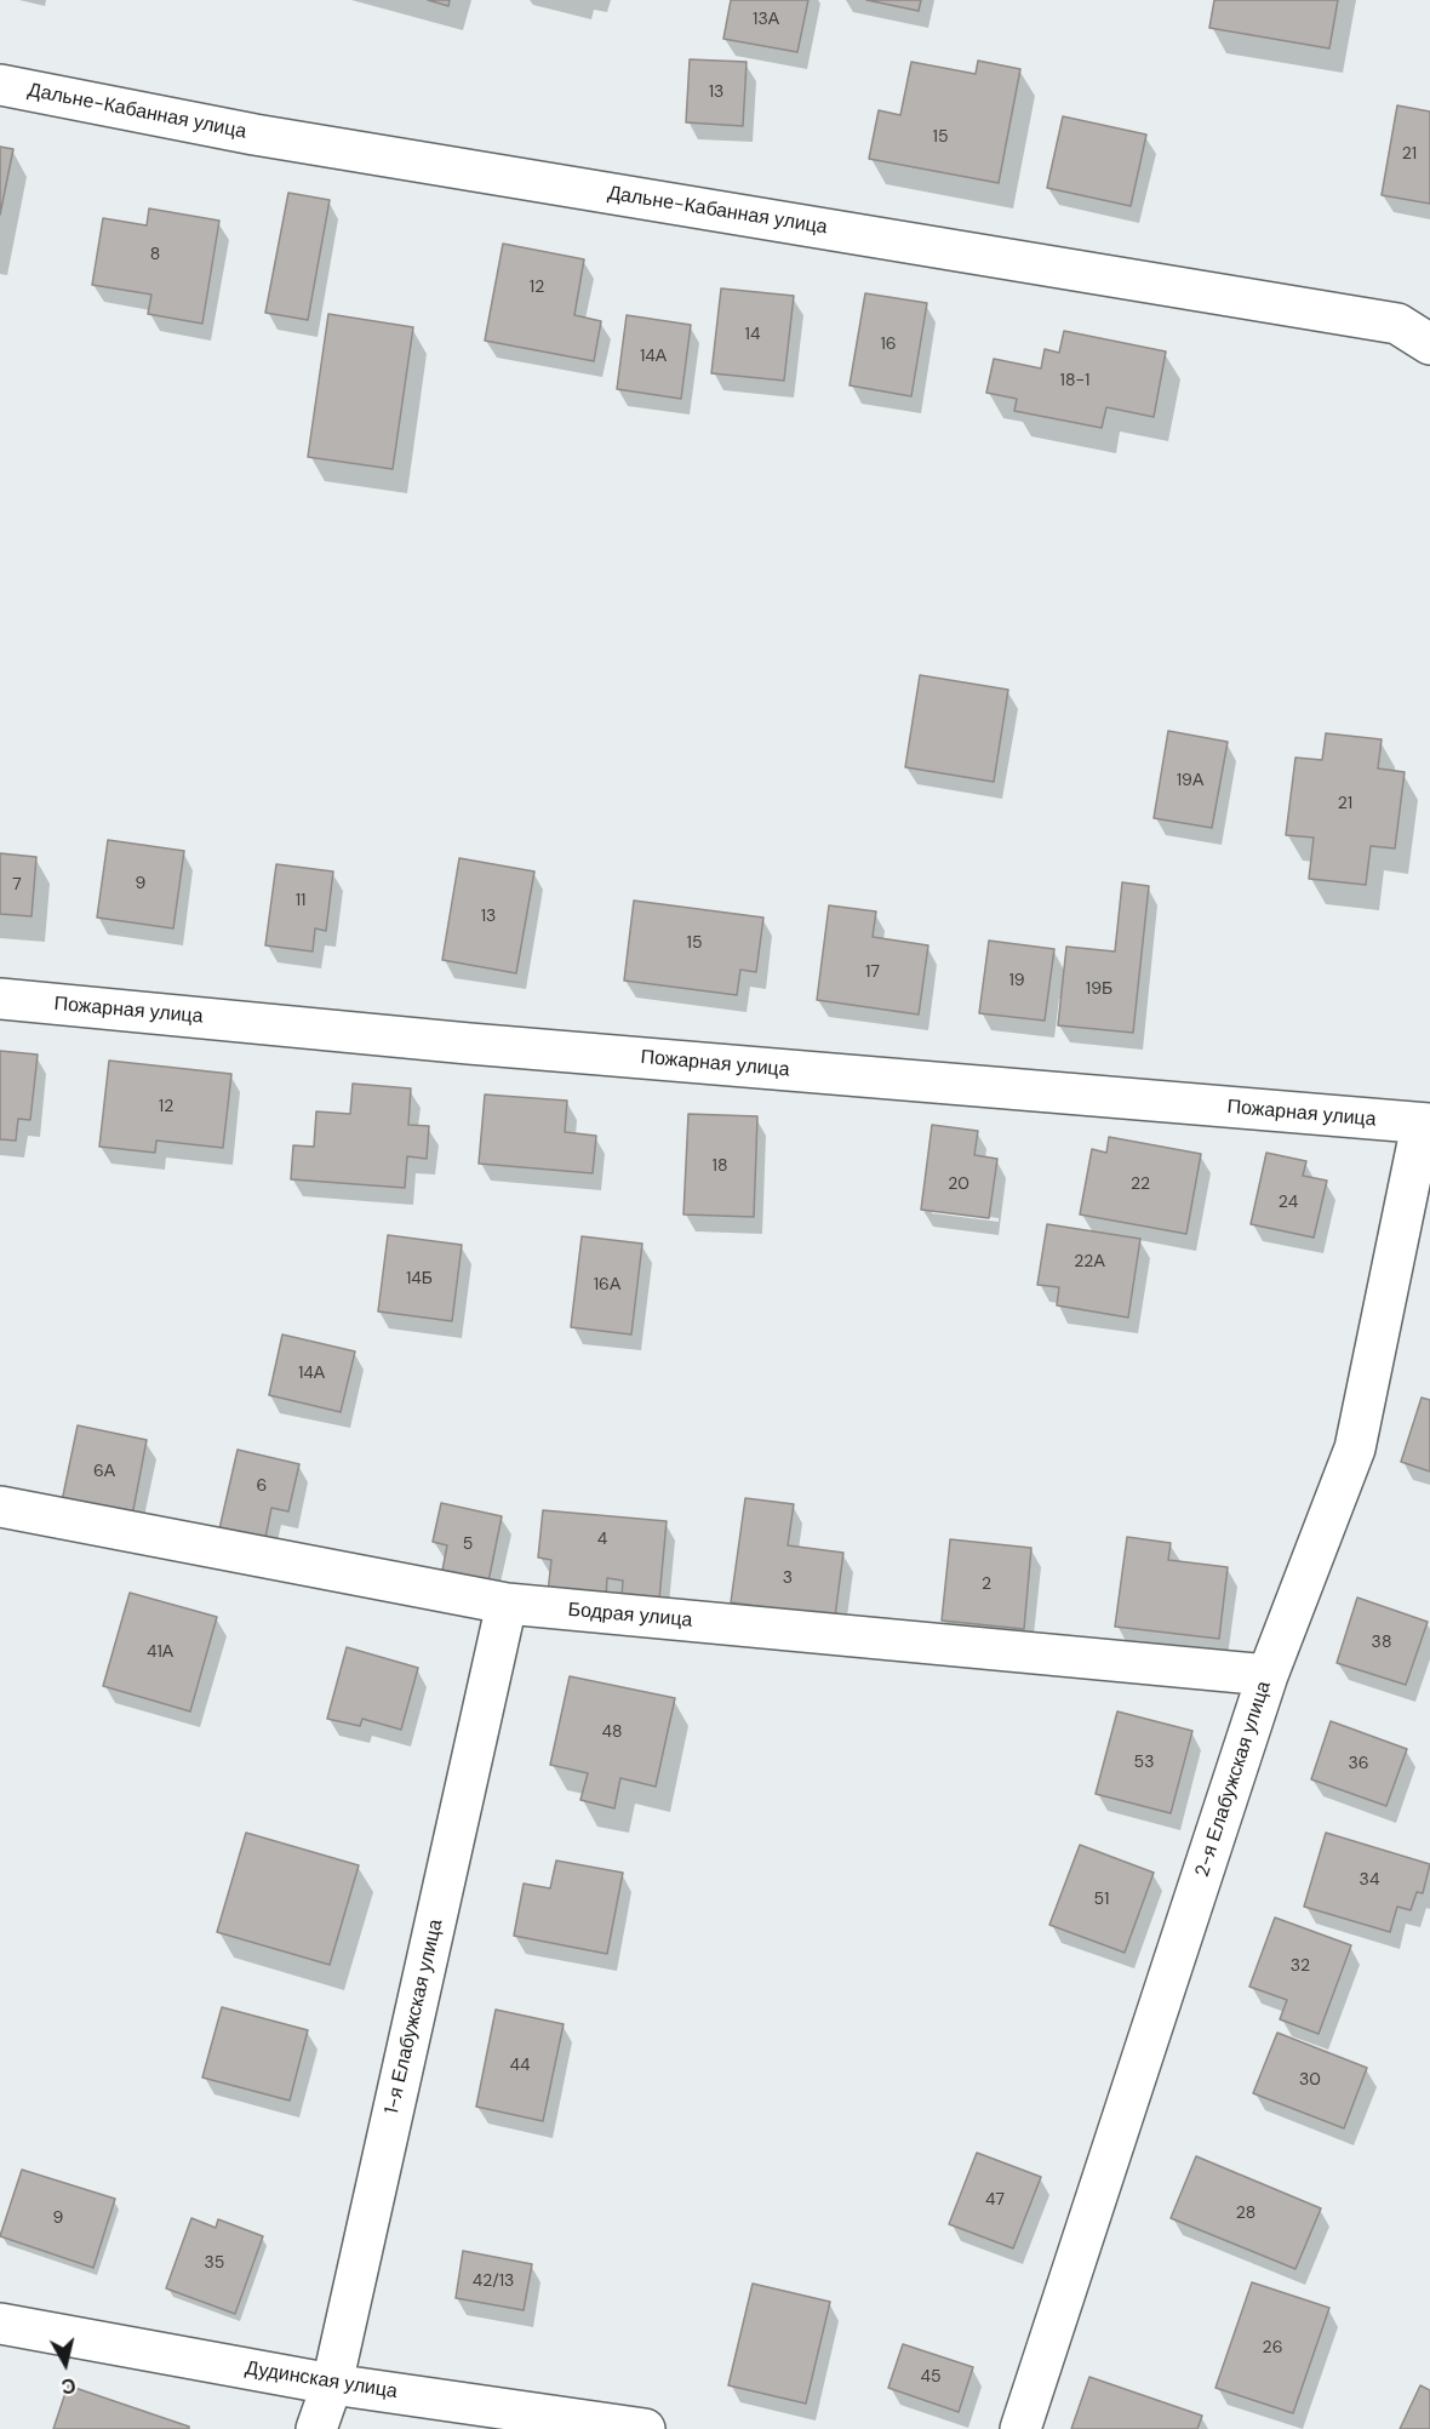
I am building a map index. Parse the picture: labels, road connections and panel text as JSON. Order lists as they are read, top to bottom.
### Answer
{
  "streets": {
    "street": [
      "Дальне-Кабанная улица",
      "Пожарная улица",
      "Бодрая улица",
      "2-я Елабужская улица",
      "1-я Елабужская улица",
      "Дудинская улица"
    ]
  },
  "crossings": [
    ["Пожарная улица", "2-я Елабужская улица"],
    ["Бодрая улица", "2-я Елабужская улица"],
    ["Бодрая улица", "1-я Елабужская улица"],
    ["1-я Елабужская улица", "Дудинская улица"]
  ],
  "house_numbers": [
    "13А",
    "13",
    "15",
    "21",
    "8",
    "12",
    "14",
    "16",
    "14А",
    "18-1",
    "19А",
    "21",
    "9",
    "7",
    "11",
    "13",
    "15",
    "17",
    "19",
    "19Б",
    "12",
    "18",
    "20",
    "22",
    "24",
    "22А",
    "14Б",
    "16А",
    "14А",
    "6А",
    "6",
    "4",
    "5",
    "3",
    "2",
    "38",
    "41А",
    "48",
    "53",
    "36",
    "34",
    "51",
    "32",
    "44",
    "30",
    "47",
    "28",
    "9",
    "35",
    "42/13",
    "26",
    "45"
  ],
  "north": "bottom"
}
